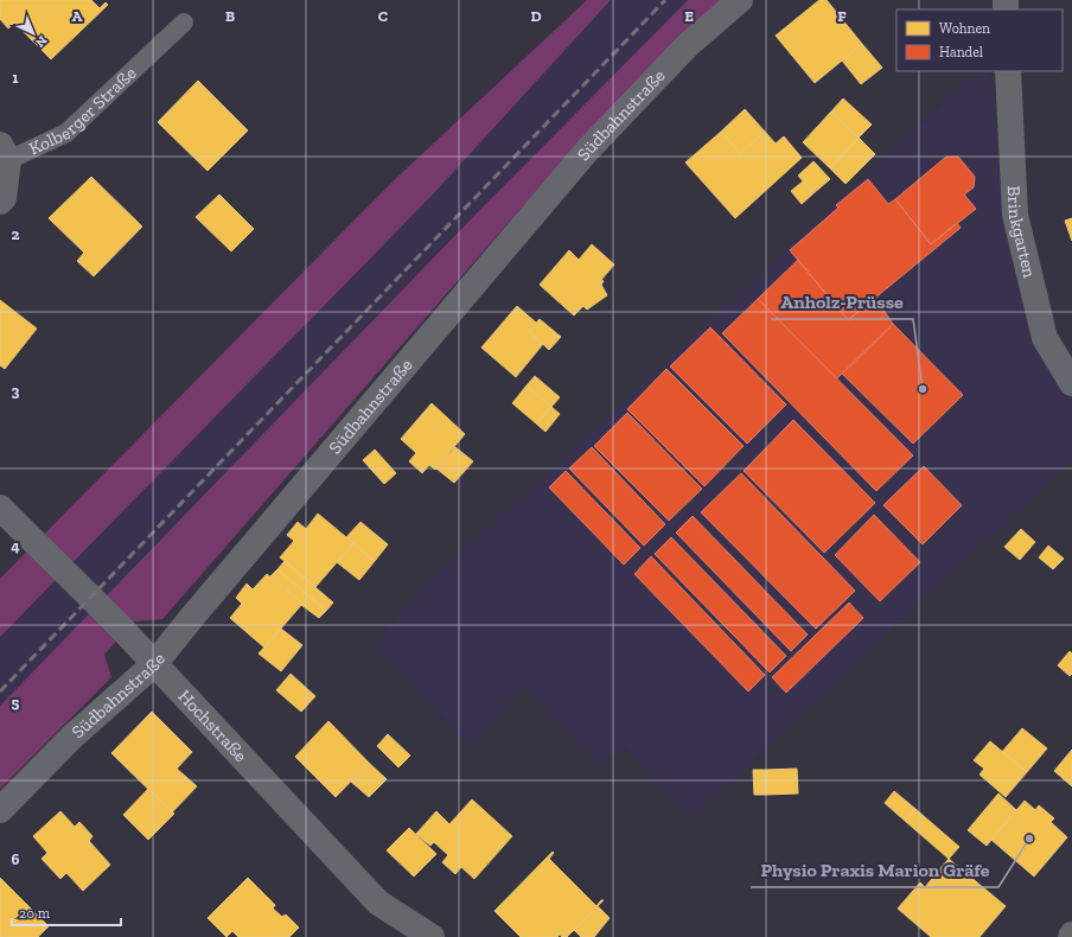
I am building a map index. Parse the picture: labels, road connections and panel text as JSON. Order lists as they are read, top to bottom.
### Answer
{
  "streets": {
    "street": [
      "Kolberger Straße",
      "Südbahnstraße",
      "Brinkgarten",
      "Hochstraße"
    ]
  },
  "crossings": [
    ["Südbahnstraße", "Hochstraße"]
  ],
  "places": ["Anholz-Prüsse", "Physio Praxis Marion Gräfe"],
  "legend": ["Wohnen", "Handel"],
  "scale_bar": "20 m",
  "north": "bottom right",
  "grid": {
    "columns": [
      "A",
      "B",
      "C",
      "D",
      "E",
      "F"
    ],
    "rows": [
      "1",
      "2",
      "3",
      "4",
      "5",
      "6"
    ]
  }
}
